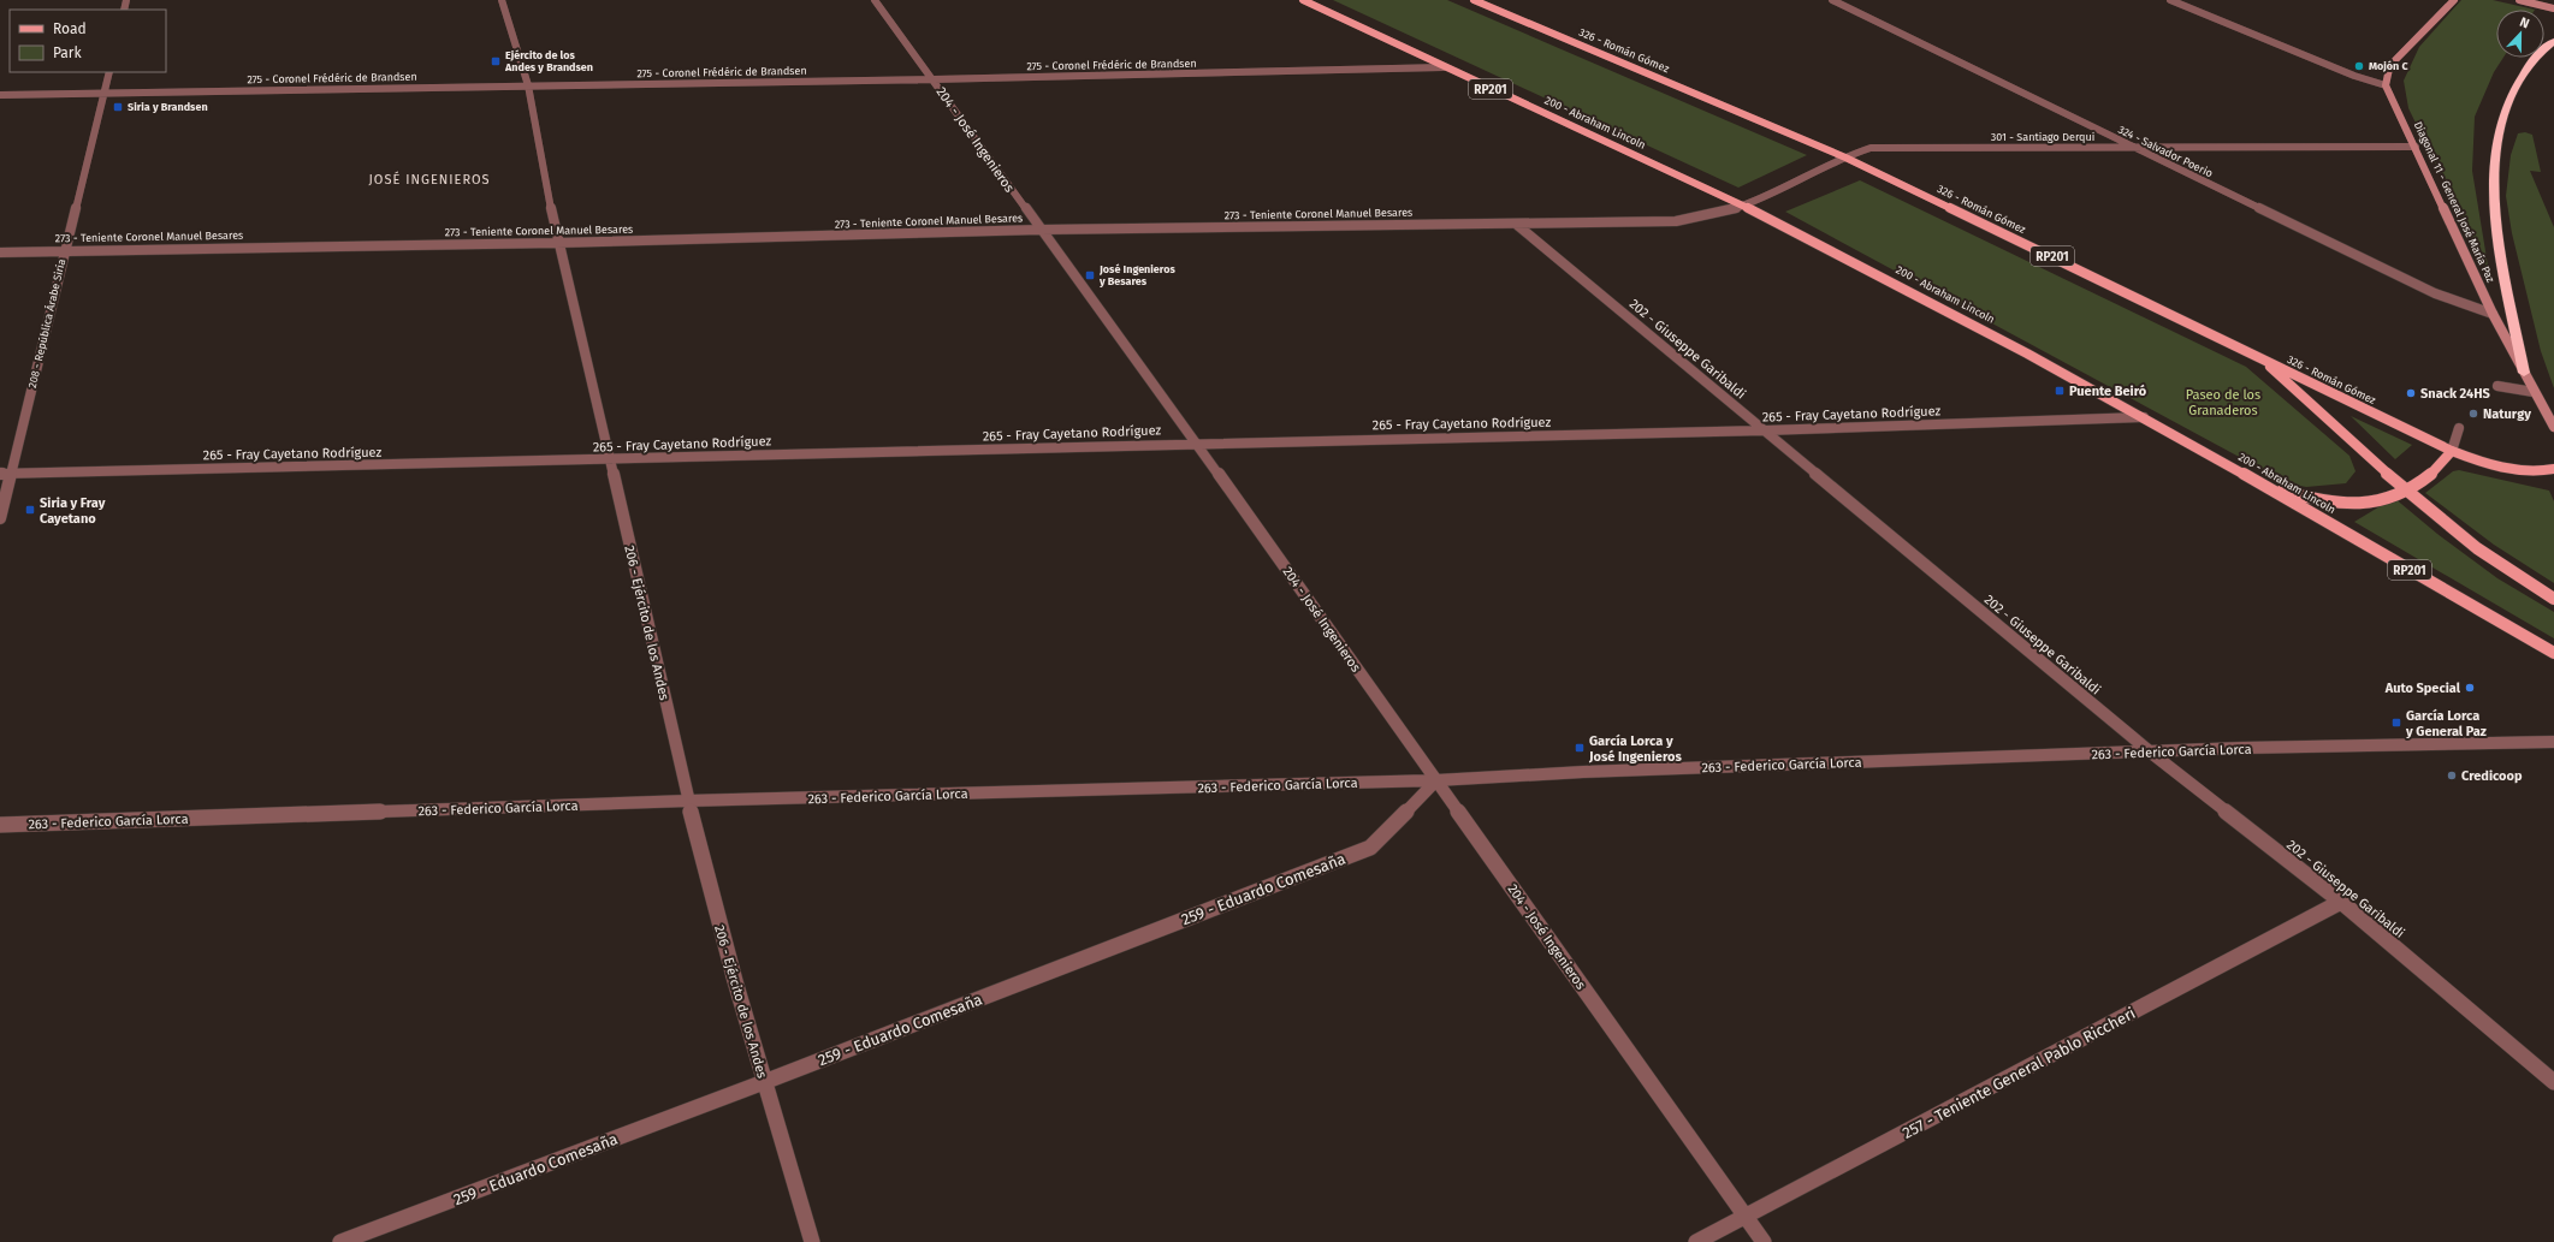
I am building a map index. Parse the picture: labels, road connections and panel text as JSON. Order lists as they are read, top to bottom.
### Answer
{
  "streets": {
    "main road": ["326 - Román Gómez", "RP201", "200 - Abraham Lincoln"],
    "street": [
      "275 - Coronel Frédéric de Brandsen",
      "301 - Santiago Derqui",
      "204 - José Ingenieros",
      "324 - Salvador Poerio",
      "Diagonal 11 - General José María Paz",
      "273 - Teniente Coronel Manuel Besares",
      "208 - República Árabe Siria",
      "202 - Giuseppe Garibaldi",
      "265 - Fray Cayetano Rodríguez",
      "206 - Ejército de los Andes",
      "263 - Federico García Lorca",
      "259 - Eduardo Comesaña",
      "257 - Teniente General Pablo Riccheri"
    ]
  },
  "crossings": [
    ["326 - Román Gómez", "301 - Santiago Derqui"],
    ["326 - Román Gómez", "273 - Teniente Coronel Manuel Besares"],
    ["275 - Coronel Frédéric de Brandsen", "200 - Abraham Lincoln"],
    ["275 - Coronel Frédéric de Brandsen", "204 - José Ingenieros"],
    ["275 - Coronel Frédéric de Brandsen", "208 - República Árabe Siria"],
    ["275 - Coronel Frédéric de Brandsen", "206 - Ejército de los Andes"],
    ["200 - Abraham Lincoln", "273 - Teniente Coronel Manuel Besares"],
    ["200 - Abraham Lincoln", "265 - Fray Cayetano Rodríguez"],
    ["301 - Santiago Derqui", "324 - Salvador Poerio"],
    ["301 - Santiago Derqui", "Diagonal 11 - General José María Paz"],
    ["301 - Santiago Derqui", "273 - Teniente Coronel Manuel Besares"],
    ["204 - José Ingenieros", "273 - Teniente Coronel Manuel Besares"],
    ["204 - José Ingenieros", "265 - Fray Cayetano Rodríguez"],
    ["204 - José Ingenieros", "263 - Federico García Lorca"],
    ["204 - José Ingenieros", "259 - Eduardo Comesaña"],
    ["204 - José Ingenieros", "257 - Teniente General Pablo Riccheri"],
    ["324 - Salvador Poerio", "Diagonal 11 - General José María Paz"],
    ["273 - Teniente Coronel Manuel Besares", "208 - República Árabe Siria"],
    ["273 - Teniente Coronel Manuel Besares", "202 - Giuseppe Garibaldi"],
    ["273 - Teniente Coronel Manuel Besares", "206 - Ejército de los Andes"],
    ["208 - República Árabe Siria", "265 - Fray Cayetano Rodríguez"],
    ["202 - Giuseppe Garibaldi", "265 - Fray Cayetano Rodríguez"],
    ["202 - Giuseppe Garibaldi", "263 - Federico García Lorca"],
    ["202 - Giuseppe Garibaldi", "257 - Teniente General Pablo Riccheri"],
    ["265 - Fray Cayetano Rodríguez", "206 - Ejército de los Andes"],
    ["206 - Ejército de los Andes", "263 - Federico García Lorca"],
    ["206 - Ejército de los Andes", "259 - Eduardo Comesaña"],
    ["263 - Federico García Lorca", "259 - Eduardo Comesaña"]
  ],
  "districts": ["JOSÉ INGENIEROS"],
  "parks": ["Paseo de los Granaderos"],
  "places": {
    "transit": [
      "Ejército de los Andes y Brandsen",
      "Siria y Brandsen",
      "José Ingenieros y Besares",
      "Puente Beiró",
      "Siria y Fray Cayetano",
      "García Lorca y General Paz",
      "García Lorca y José Ingenieros"
    ],
    "other": [
      "Mojón C",
      "Snack 24HS",
      "Naturgy",
      "Auto Special",
      "Credicoop"
    ]
  },
  "legend": ["Road", "Park"],
  "north": "top"
}
